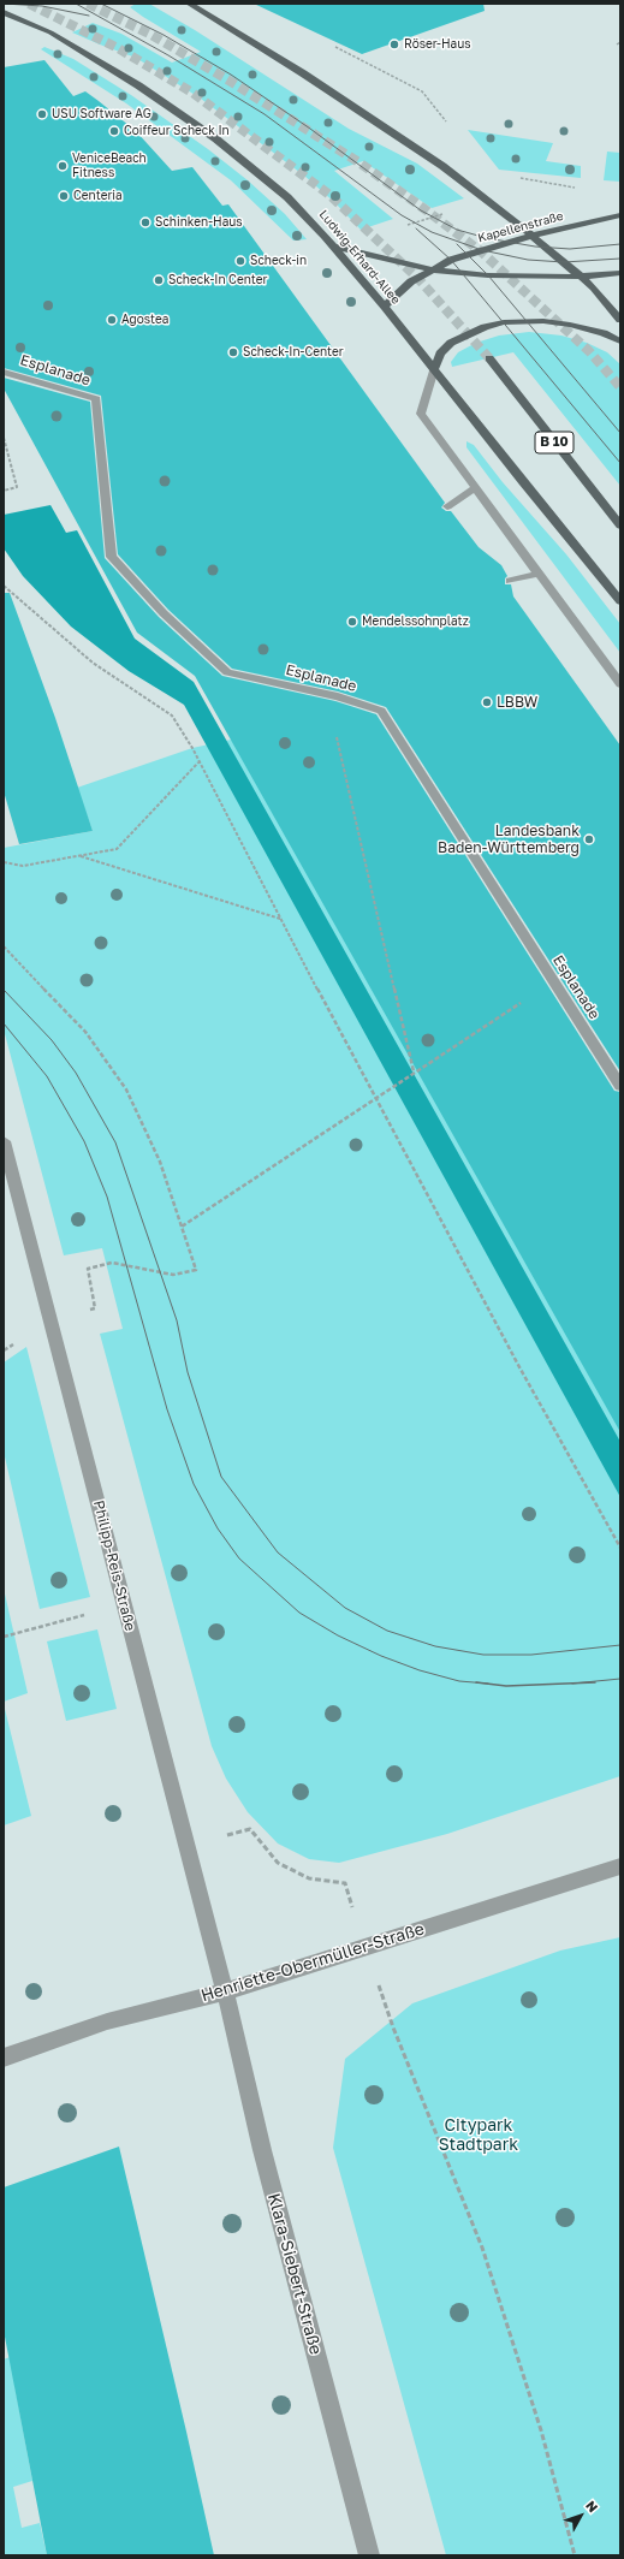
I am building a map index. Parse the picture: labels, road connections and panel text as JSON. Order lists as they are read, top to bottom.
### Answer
{
  "streets": {
    "main road": ["Kapellenstraße", "Ludwig-Erhard-Allee", "B 10"],
    "street": [
      "Esplanade",
      "Philipp-Reis-Straße",
      "Henriette-Obermüller-Straße",
      "Klara-Siebert-Straße"
    ]
  },
  "crossings": [
    ["Kapellenstraße", "Ludwig-Erhard-Allee"],
    ["Philipp-Reis-Straße", "Henriette-Obermüller-Straße"],
    ["Philipp-Reis-Straße", "Klara-Siebert-Straße"],
    ["Henriette-Obermüller-Straße", "Klara-Siebert-Straße"]
  ],
  "parks": ["Citypark Stadtpark"],
  "places": [
    "Röser-Haus",
    "USU Software AG",
    "Coiffeur Scheck In",
    "VeniceBeach Fitness",
    "Centeria",
    "Schinken-Haus",
    "Scheck-in",
    "Scheck-In Center",
    "Agostea",
    "Scheck-In-Center",
    "Mendelssohnplatz",
    "LBBW",
    "Landesbank Baden-Württemberg"
  ],
  "north": "top right"
}
